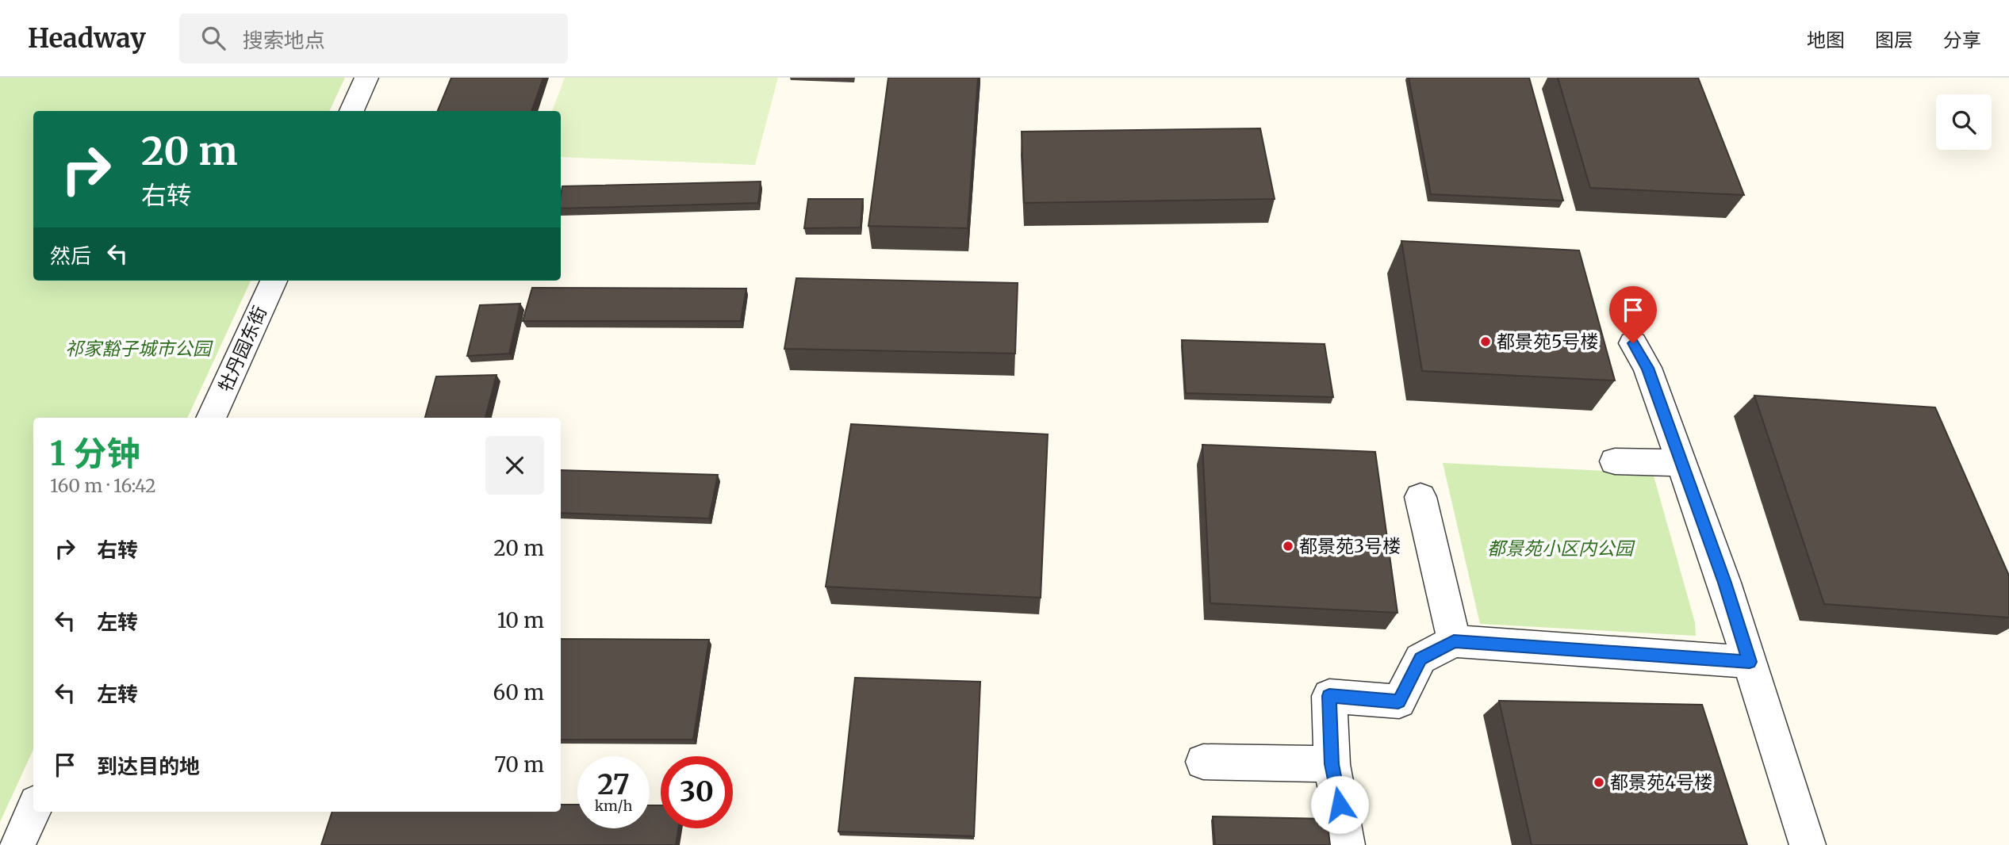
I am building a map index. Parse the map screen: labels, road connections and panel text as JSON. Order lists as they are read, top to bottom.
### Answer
{
  "streets": {
    "street": ["牡丹园东街"]
  },
  "parks": ["祁家豁子城市公园", "都景苑小区内公园"],
  "places": ["都景苑5号楼", "都景苑3号楼", "都景苑4号楼"],
  "page": {
    "header": "Headway",
    "search": "搜索地点",
    "nav": ["地图", "图层", "分享"],
    "turn": ["20 m", "右转"],
    "then": "然后",
    "heading": ["1 分钟", "160 m · 16:42"],
    "list": [
      {
        "name": "右转",
        "value": "20 m"
      },
      {
        "name": "左转",
        "value": "10 m"
      },
      {
        "name": "左转",
        "value": "60 m"
      },
      {
        "name": "到达目的地",
        "value": "70 m"
      }
    ],
    "speed": "27 km/h",
    "limit": "30"
  }
}
